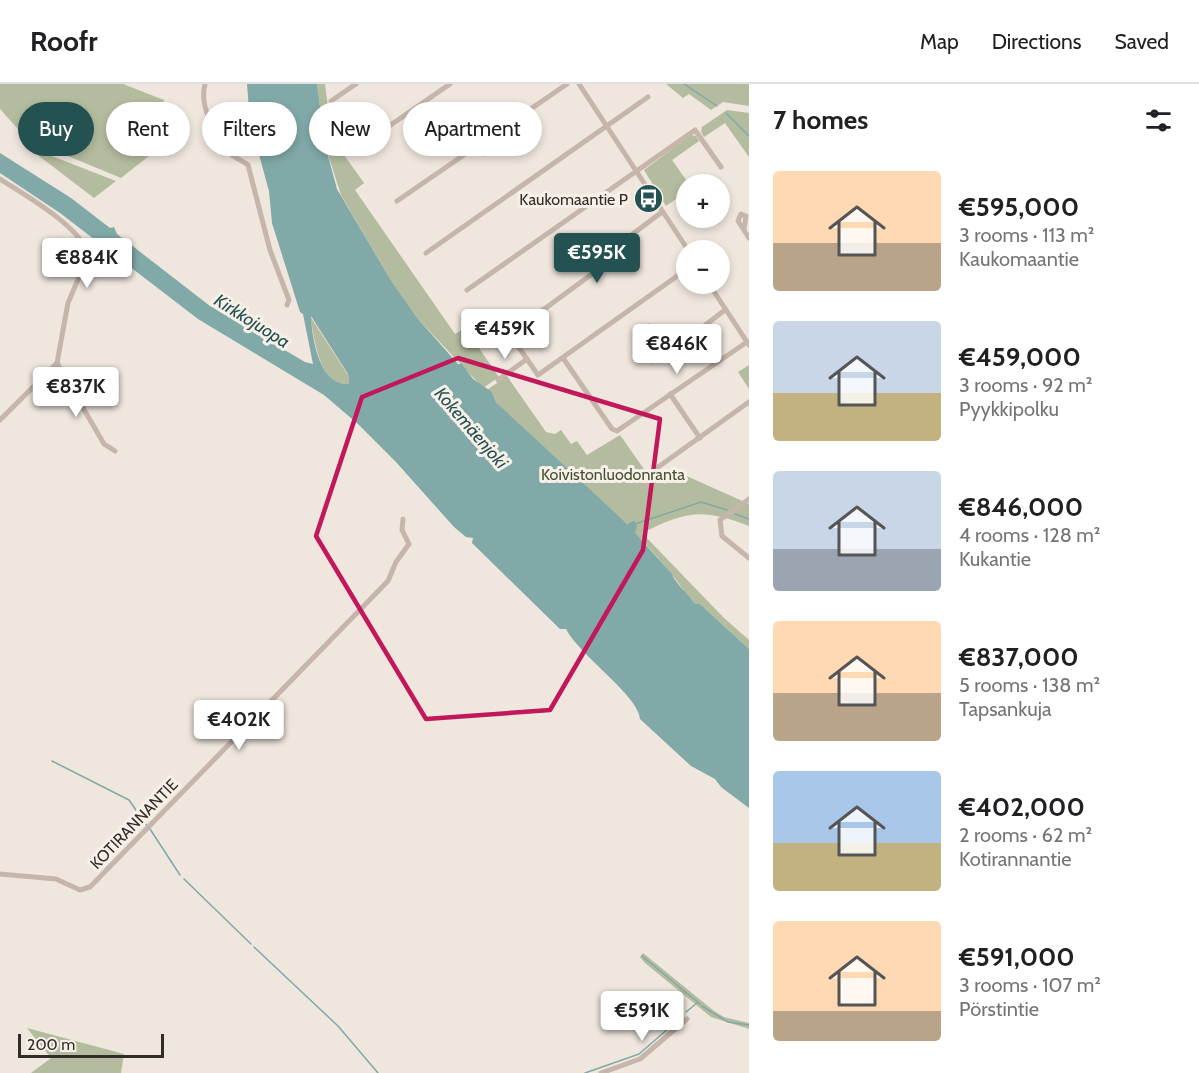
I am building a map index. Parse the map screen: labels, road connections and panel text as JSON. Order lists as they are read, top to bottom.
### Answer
{
  "streets": {
    "street": ["KOTIRANNANTIE"]
  },
  "water": ["Kirkkojuopa", "Kokemäenjoki"],
  "parks": ["Koivistonluodonranta"],
  "places": {
    "bus stop": ["Kaukomaantie P"]
  },
  "scale_bar": "200 m",
  "page": {
    "header": "Roofr",
    "nav": ["Map", "Directions", "Saved"],
    "heading": "7 homes",
    "chip": [
      "Buy",
      "Rent",
      "Filters",
      "New",
      "Apartment"
    ],
    "list": [
      {
        "name": "€595,000",
        "note": "3 rooms · 113 m² · Kaukomaantie"
      },
      {
        "name": "€459,000",
        "note": "3 rooms · 92 m² · Pyykkipolku"
      },
      {
        "name": "€846,000",
        "note": "4 rooms · 128 m² · Kukantie"
      },
      {
        "name": "€837,000",
        "note": "5 rooms · 138 m² · Tapsankuja"
      },
      {
        "name": "€402,000",
        "note": "2 rooms · 62 m² · Kotirannantie"
      },
      {
        "name": "€591,000",
        "note": "3 rooms · 107 m² · Pörstintie"
      }
    ],
    "map_buttons": ["+", "−"],
    "price": [
      "€595K",
      "€884K",
      "€459K",
      "€846K",
      "€837K",
      "€402K",
      "€591K"
    ],
    "scale": "200 m"
  }
}
